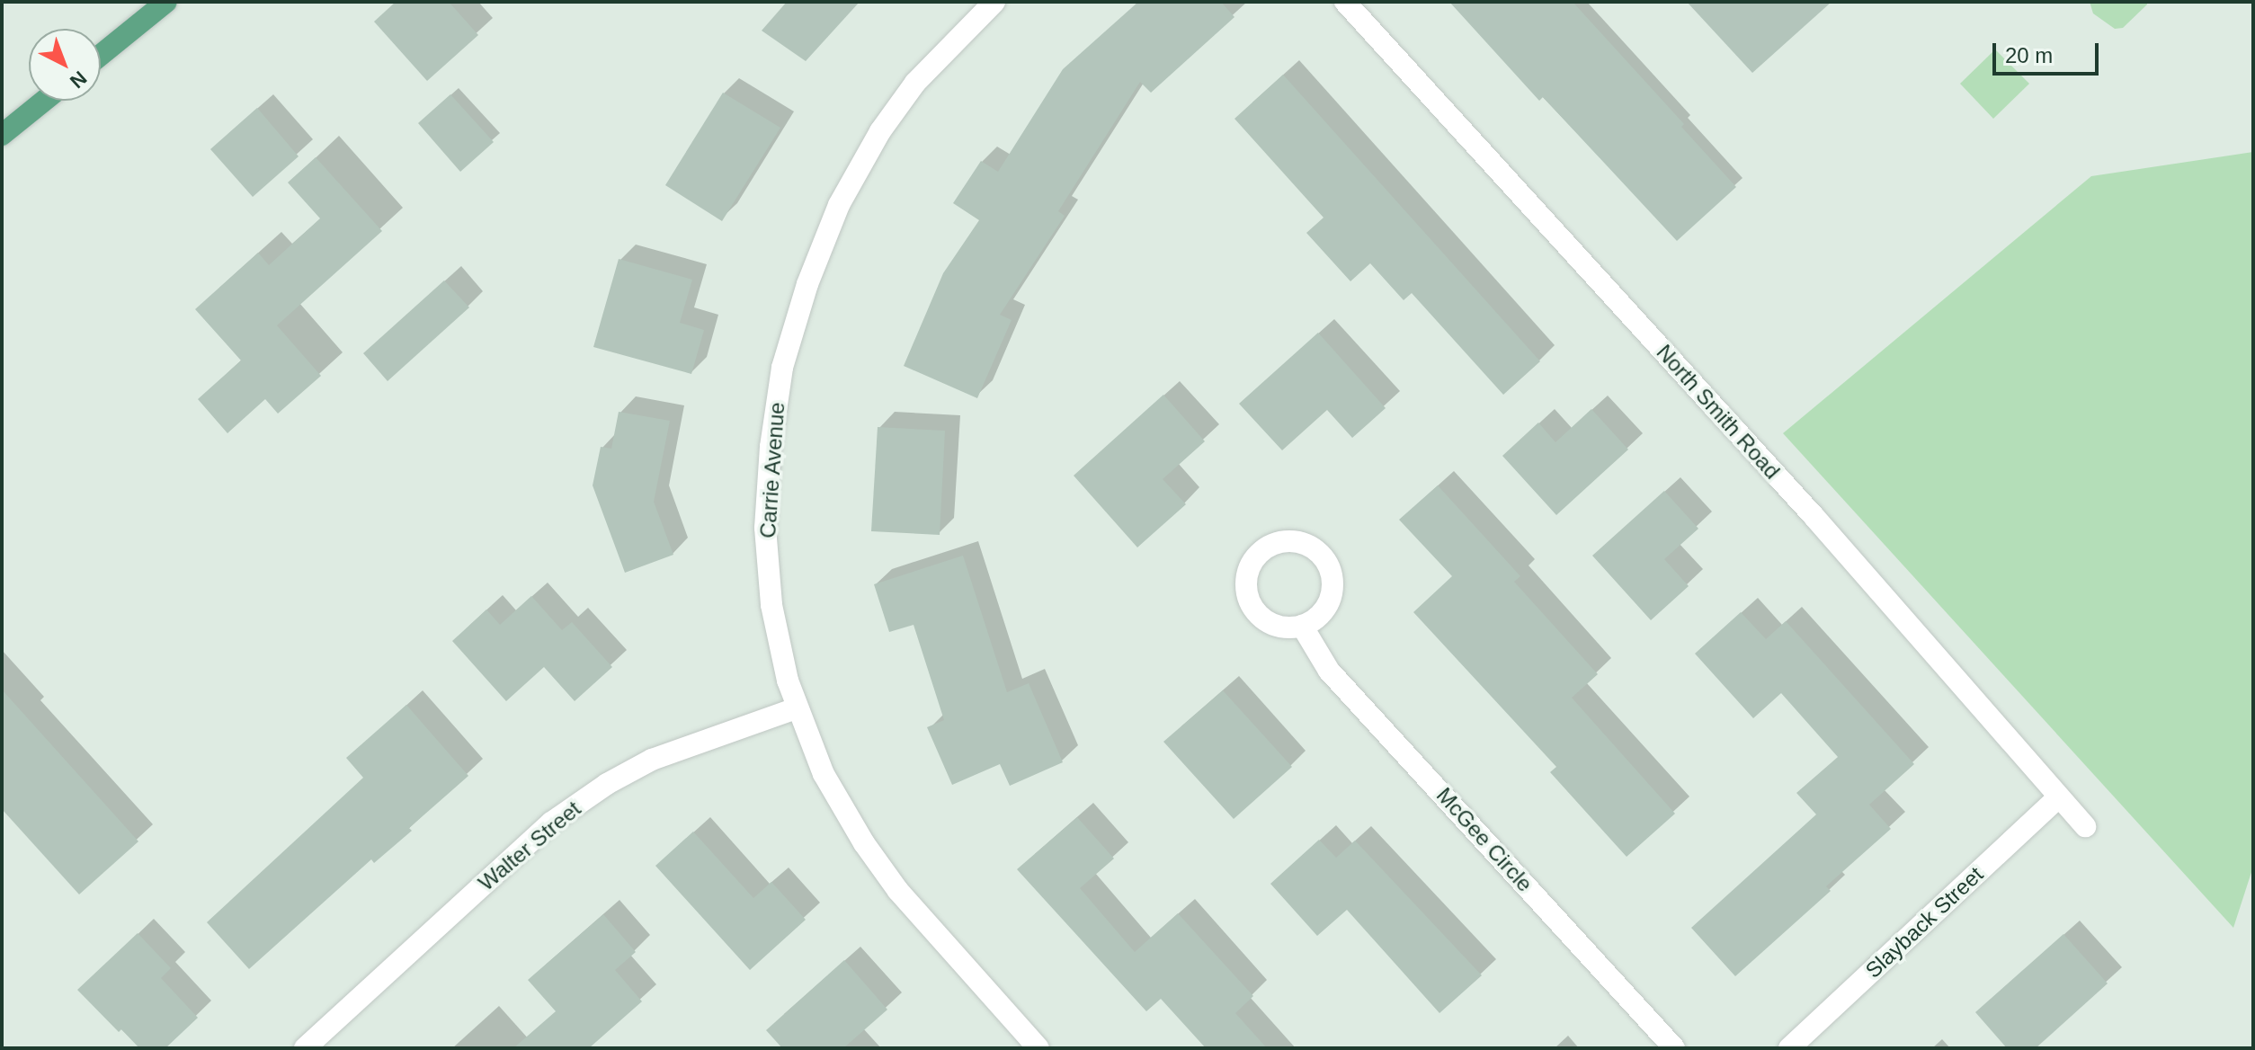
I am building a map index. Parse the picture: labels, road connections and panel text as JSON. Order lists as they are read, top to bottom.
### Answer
{
  "streets": {
    "street": [
      "North Smith Road",
      "Carrie Avenue",
      "McGee Circle",
      "Walter Street",
      "Slayback Street"
    ]
  },
  "crossings": [
    ["North Smith Road", "Slayback Street"],
    ["Carrie Avenue", "Walter Street"]
  ],
  "scale_bar": "20 m",
  "north": "bottom right"
}
